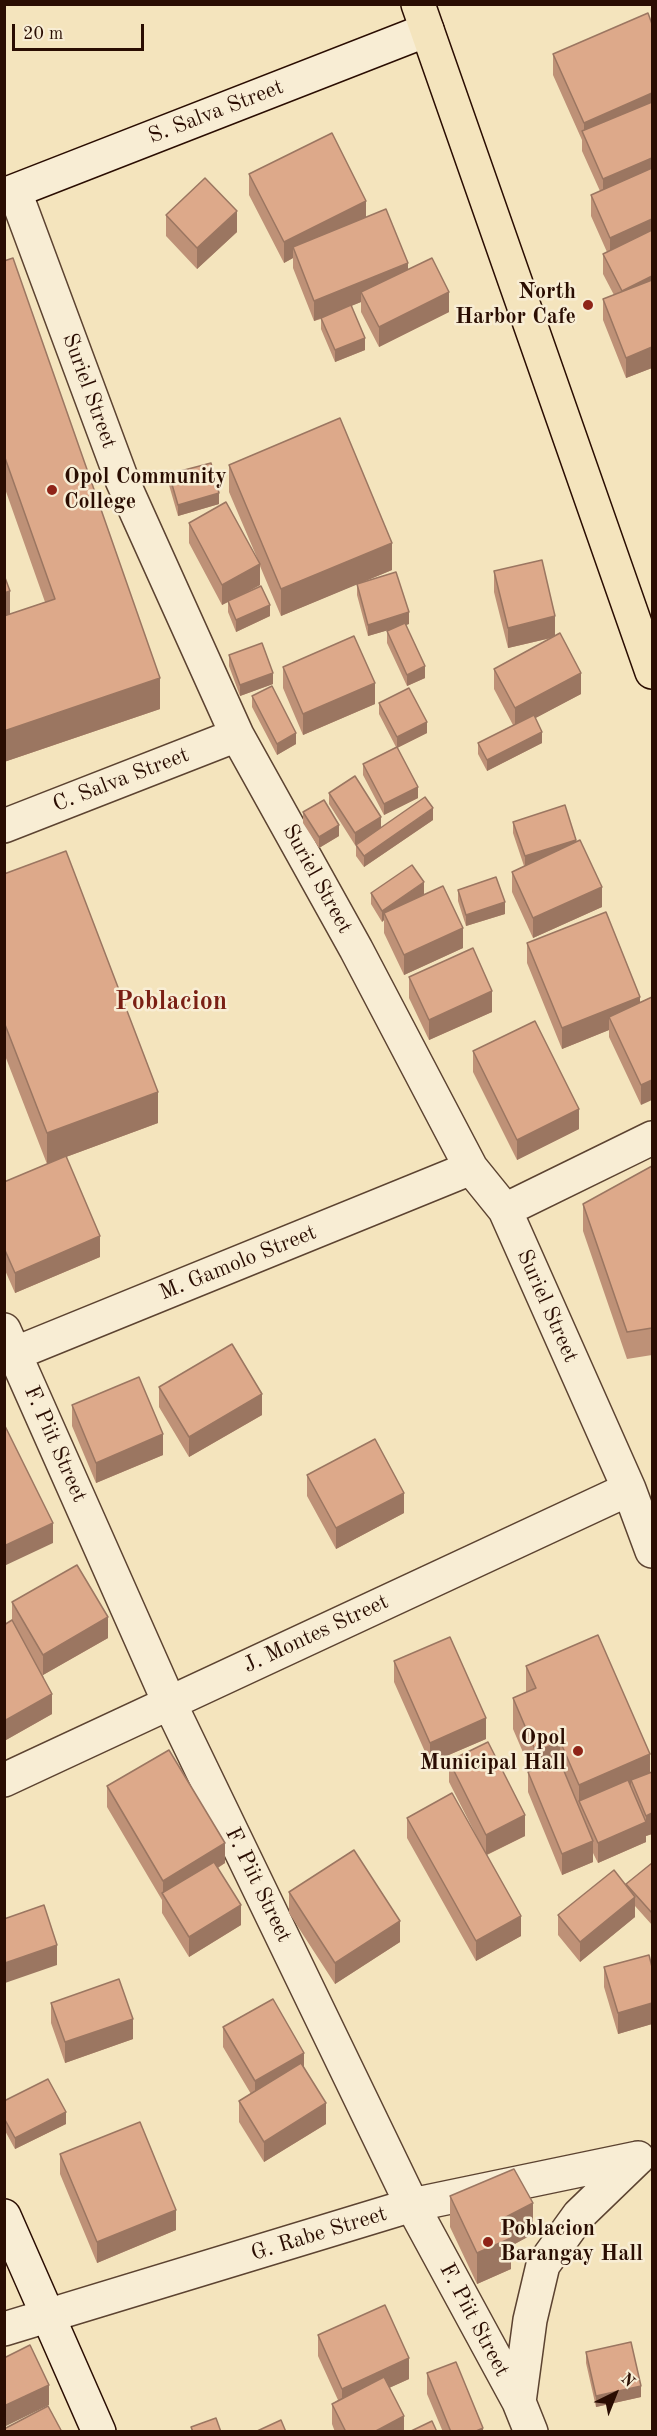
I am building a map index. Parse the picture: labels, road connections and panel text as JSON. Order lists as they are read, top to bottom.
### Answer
{
  "streets": {
    "street": [
      "S. Salva Street",
      "Suriel Street",
      "C. Salva Street",
      "M. Gamolo Street",
      "F. Piit Street",
      "J. Montes Street",
      "G. Rabe Street"
    ]
  },
  "crossings": [
    ["S. Salva Street", "Suriel Street"],
    ["Suriel Street", "C. Salva Street"],
    ["Suriel Street", "M. Gamolo Street"],
    ["Suriel Street", "J. Montes Street"],
    ["M. Gamolo Street", "F. Piit Street"],
    ["F. Piit Street", "J. Montes Street"],
    ["F. Piit Street", "G. Rabe Street"]
  ],
  "districts": ["Poblacion"],
  "places": [
    "North Harbor Cafe",
    "Opol Community College",
    "Opol Municipal Hall",
    "Poblacion Barangay Hall"
  ],
  "scale_bar": "20 m",
  "north": "top right"
}
